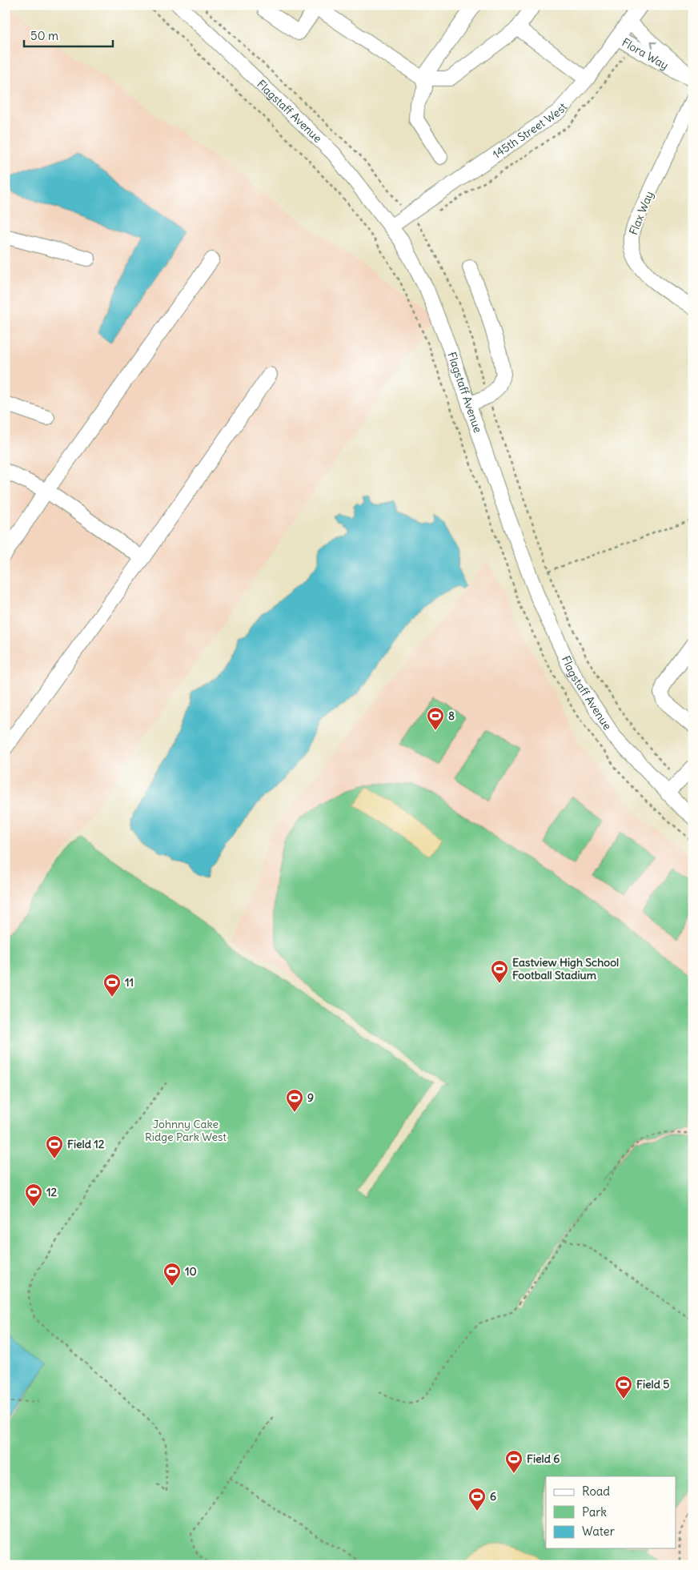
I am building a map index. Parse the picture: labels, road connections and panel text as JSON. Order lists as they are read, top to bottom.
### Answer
{
  "streets": {
    "street": [
      "Flora Way",
      "Flagstaff Avenue",
      "145th Street West",
      "Flax Way"
    ]
  },
  "crossings": [
    ["Flora Way", "145th Street West"],
    ["Flagstaff Avenue", "145th Street West"]
  ],
  "parks": ["Johnny Cake Ridge Park West"],
  "places": {
    "sports": [
      "8",
      "Eastview High School Football Stadium",
      "11",
      "9",
      "Field 12",
      "12",
      "10",
      "Field 5",
      "Field 6",
      "6"
    ]
  },
  "legend": ["Road", "Park", "Water"],
  "scale_bar": "50 m"
}
